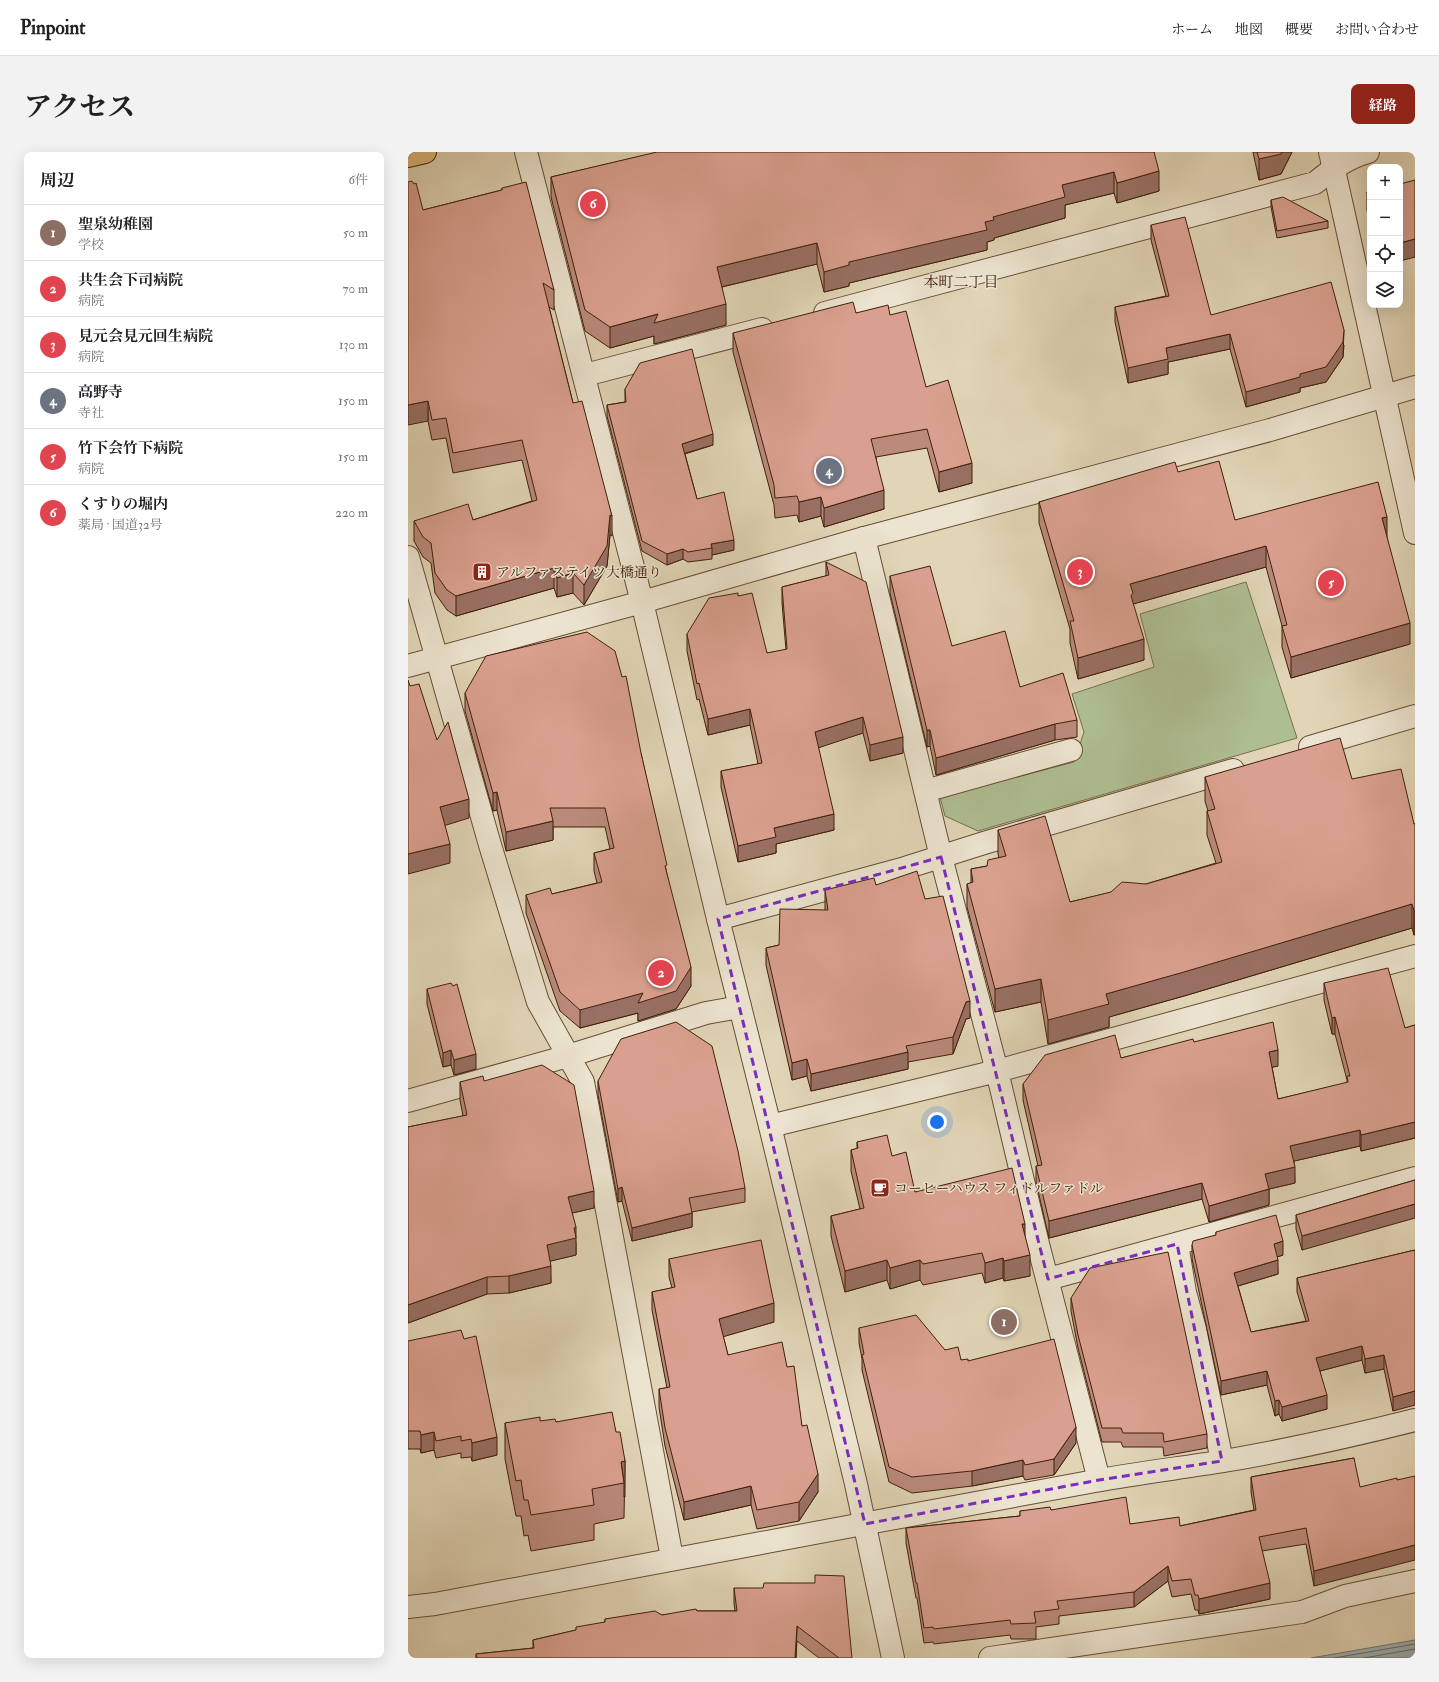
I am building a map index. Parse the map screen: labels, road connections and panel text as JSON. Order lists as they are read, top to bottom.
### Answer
{
  "districts": ["本町二丁目"],
  "places": {
    "building": ["アルファステイツ大橋通り"],
    "cafe": ["コーヒーハウス フィドルファドル"]
  },
  "page": {
    "header": "Pinpoint",
    "nav": [
      "ホーム",
      "地図",
      "概要",
      "お問い合わせ"
    ],
    "title": "アクセス",
    "buttons": "経路",
    "heading": ["周辺", "6件"],
    "map_buttons": ["+", "−"],
    "pins": [
      "6",
      "4",
      "3",
      "5",
      "2",
      "1"
    ],
    "list": [
      {
        "mark": "1",
        "name": "聖泉幼稚園",
        "note": "学校",
        "value": "50 m"
      },
      {
        "mark": "2",
        "name": "共生会下司病院",
        "note": "病院",
        "value": "70 m"
      },
      {
        "mark": "3",
        "name": "見元会見元回生病院",
        "note": "病院",
        "value": "130 m"
      },
      {
        "mark": "4",
        "name": "高野寺",
        "note": "寺社",
        "value": "150 m"
      },
      {
        "mark": "5",
        "name": "竹下会竹下病院",
        "note": "病院",
        "value": "150 m"
      },
      {
        "mark": "6",
        "name": "くすりの堀内",
        "note": "薬局 · 国道32号",
        "value": "220 m"
      }
    ]
  }
}
